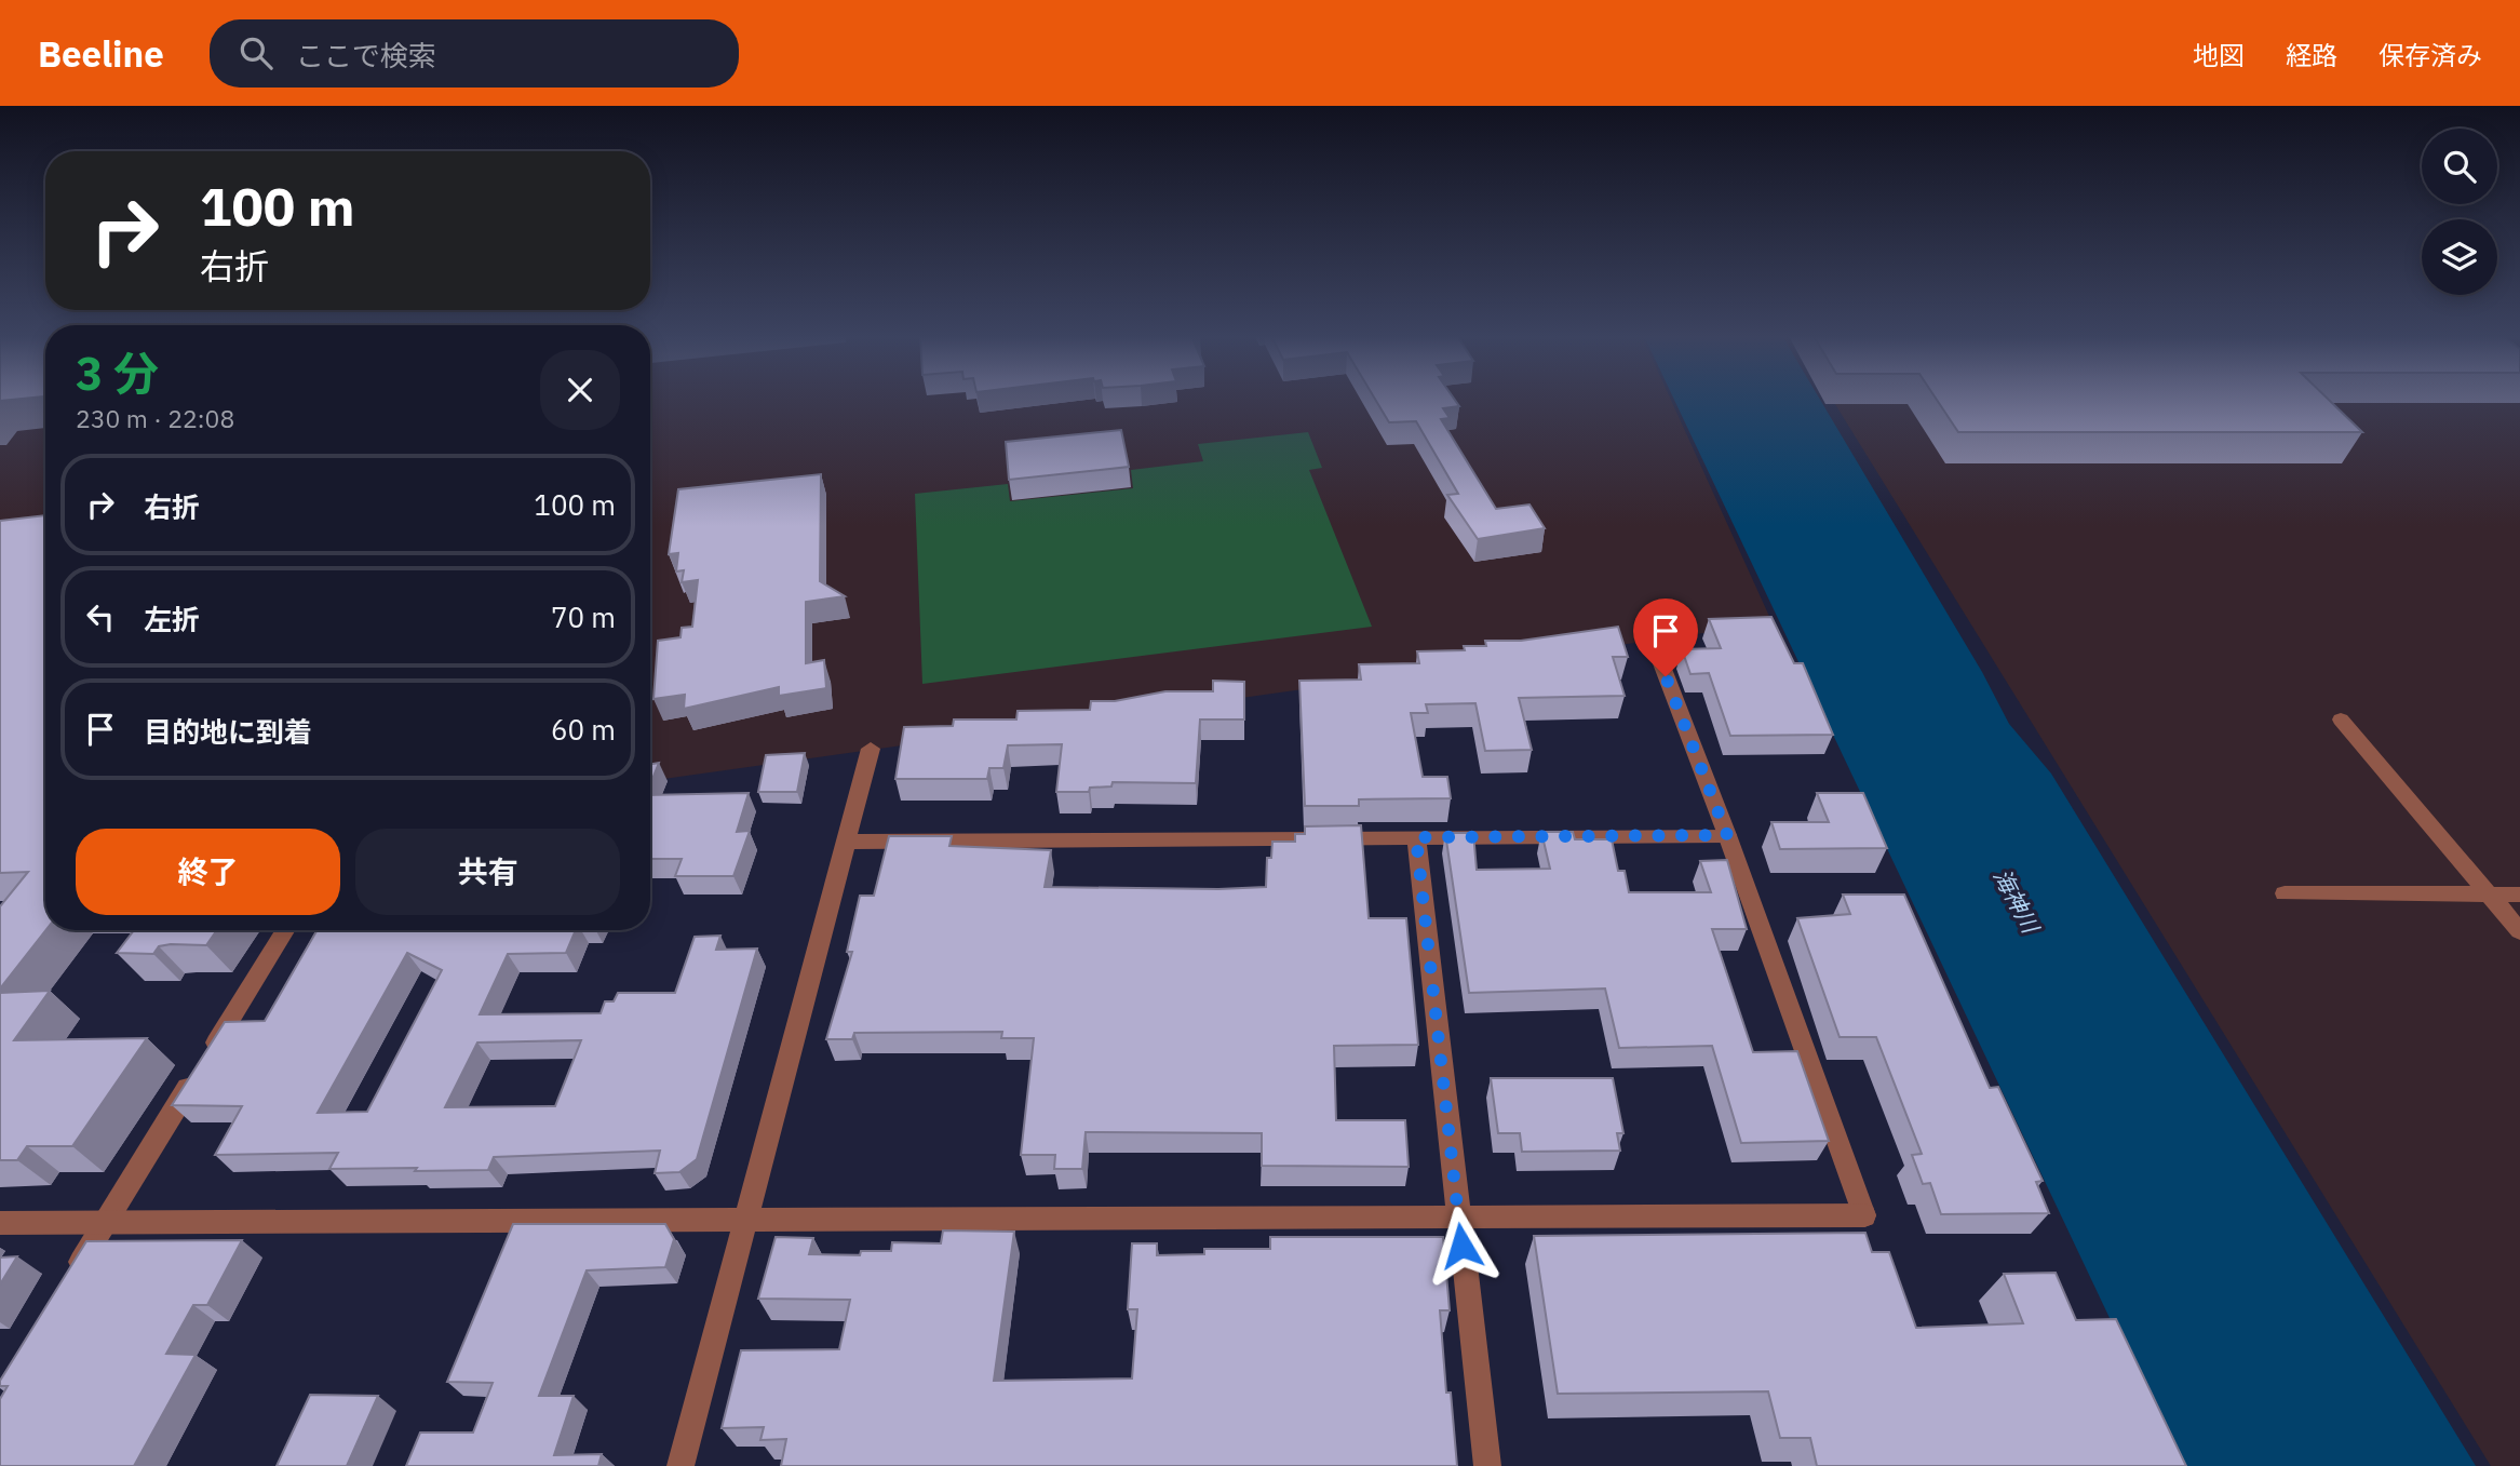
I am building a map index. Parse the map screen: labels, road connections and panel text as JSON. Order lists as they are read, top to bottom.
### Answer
{
  "water": ["海神川"],
  "page": {
    "header": "Beeline",
    "search": "ここで検索",
    "nav": ["地図", "経路", "保存済み"],
    "turn": ["100 m", "右折"],
    "heading": ["3 分", "230 m · 22:08"],
    "list": [
      {
        "name": "右折",
        "value": "100 m"
      },
      {
        "name": "左折",
        "value": "70 m"
      },
      {
        "name": "目的地に到着",
        "value": "60 m"
      }
    ],
    "buttons": ["終了", "共有"]
  }
}
